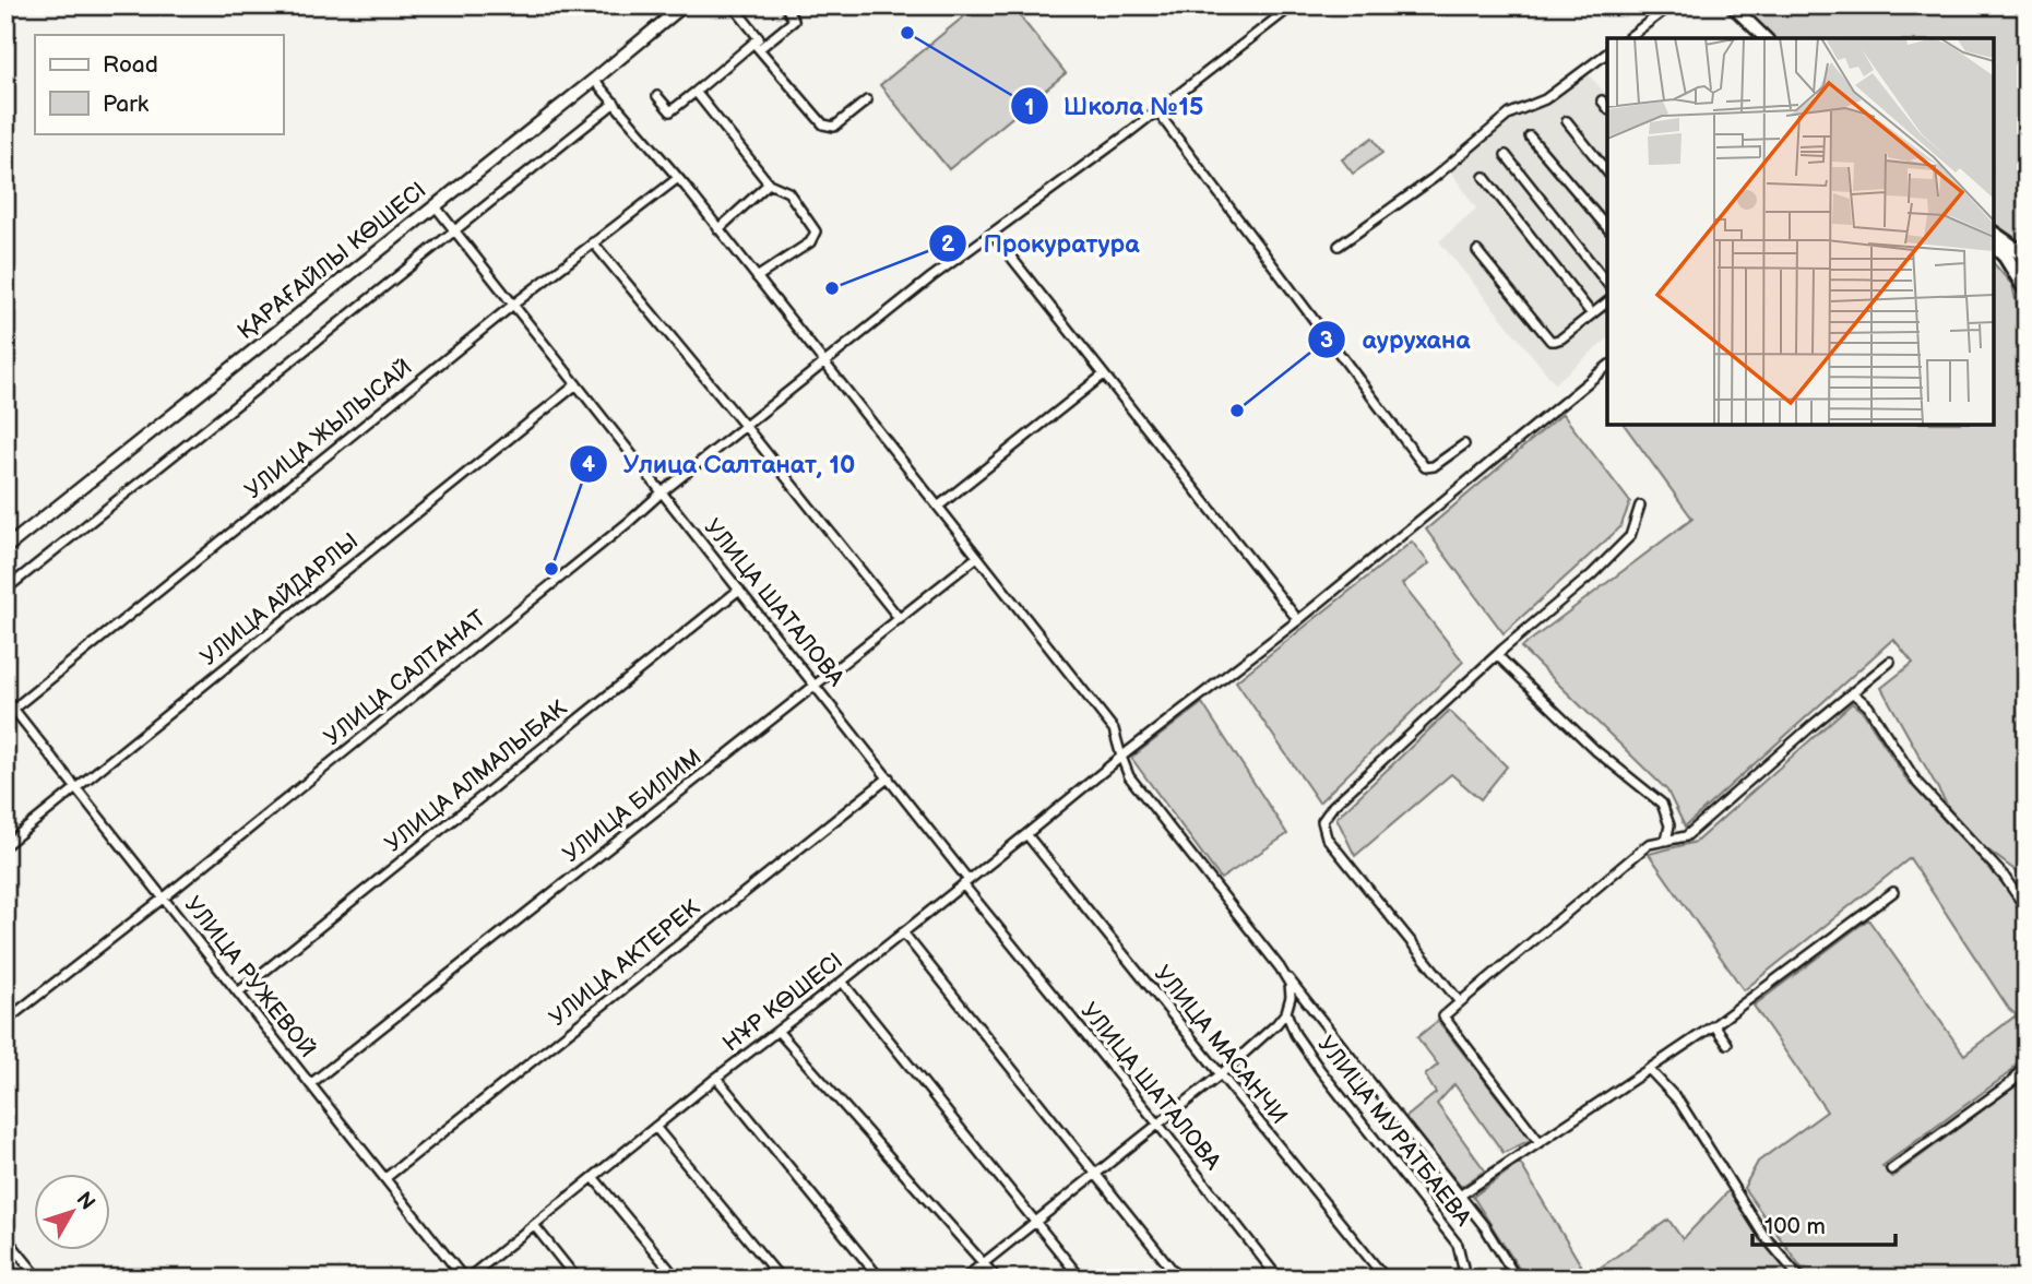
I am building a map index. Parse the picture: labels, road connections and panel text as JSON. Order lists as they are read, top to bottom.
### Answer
{
  "streets": {
    "street": [
      "ҚАРАҒАЙЛЫ КӨШЕСІ",
      "УЛИЦА ЖЫЛЫСАЙ",
      "УЛИЦА АЙДАРЛЫ",
      "УЛИЦА ШАТАЛОВА",
      "УЛИЦА САЛТАНАТ",
      "УЛИЦА АЛМАЛЫБАК",
      "УЛИЦА БИЛИМ",
      "УЛИЦА АКТЕРЕК",
      "УЛИЦА РУЖЕВОЙ",
      "НҰР КӨШЕСІ",
      "УЛИЦА МАСАНЧИ",
      "УЛИЦА МУРАТБАЕВА"
    ]
  },
  "crossings": [
    ["ҚАРАҒАЙЛЫ КӨШЕСІ", "УЛИЦА ШАТАЛОВА"],
    ["ҚАРАҒАЙЛЫ КӨШЕСІ", "УЛИЦА МУРАТБАЕВА"],
    ["УЛИЦА ЖЫЛЫСАЙ", "УЛИЦА ШАТАЛОВА"],
    ["УЛИЦА ЖЫЛЫСАЙ", "УЛИЦА РУЖЕВОЙ"],
    ["УЛИЦА ЖЫЛЫСАЙ", "УЛИЦА МУРАТБАЕВА"],
    ["УЛИЦА АЙДАРЛЫ", "УЛИЦА ШАТАЛОВА"],
    ["УЛИЦА АЙДАРЛЫ", "УЛИЦА РУЖЕВОЙ"],
    ["УЛИЦА ШАТАЛОВА", "УЛИЦА САЛТАНАТ"],
    ["УЛИЦА ШАТАЛОВА", "УЛИЦА АЛМАЛЫБАК"],
    ["УЛИЦА ШАТАЛОВА", "УЛИЦА БИЛИМ"],
    ["УЛИЦА ШАТАЛОВА", "УЛИЦА АКТЕРЕК"],
    ["УЛИЦА ШАТАЛОВА", "НҰР КӨШЕСІ"],
    ["УЛИЦА САЛТАНАТ", "УЛИЦА РУЖЕВОЙ"],
    ["УЛИЦА САЛТАНАТ", "УЛИЦА МУРАТБАЕВА"],
    ["УЛИЦА АЛМАЛЫБАК", "УЛИЦА РУЖЕВОЙ"],
    ["УЛИЦА БИЛИМ", "УЛИЦА РУЖЕВОЙ"],
    ["УЛИЦА БИЛИМ", "УЛИЦА МУРАТБАЕВА"],
    ["УЛИЦА АКТЕРЕК", "УЛИЦА РУЖЕВОЙ"],
    ["УЛИЦА РУЖЕВОЙ", "НҰР КӨШЕСІ"],
    ["НҰР КӨШЕСІ", "УЛИЦА МАСАНЧИ"],
    ["НҰР КӨШЕСІ", "УЛИЦА МУРАТБАЕВА"]
  ],
  "places": [
    "Школа №15",
    "Прокуратура",
    "аурухана",
    "Улица Салтанат, 10"
  ],
  "legend": ["Road", "Park"],
  "scale_bar": "100 m",
  "north": "top right"
}
